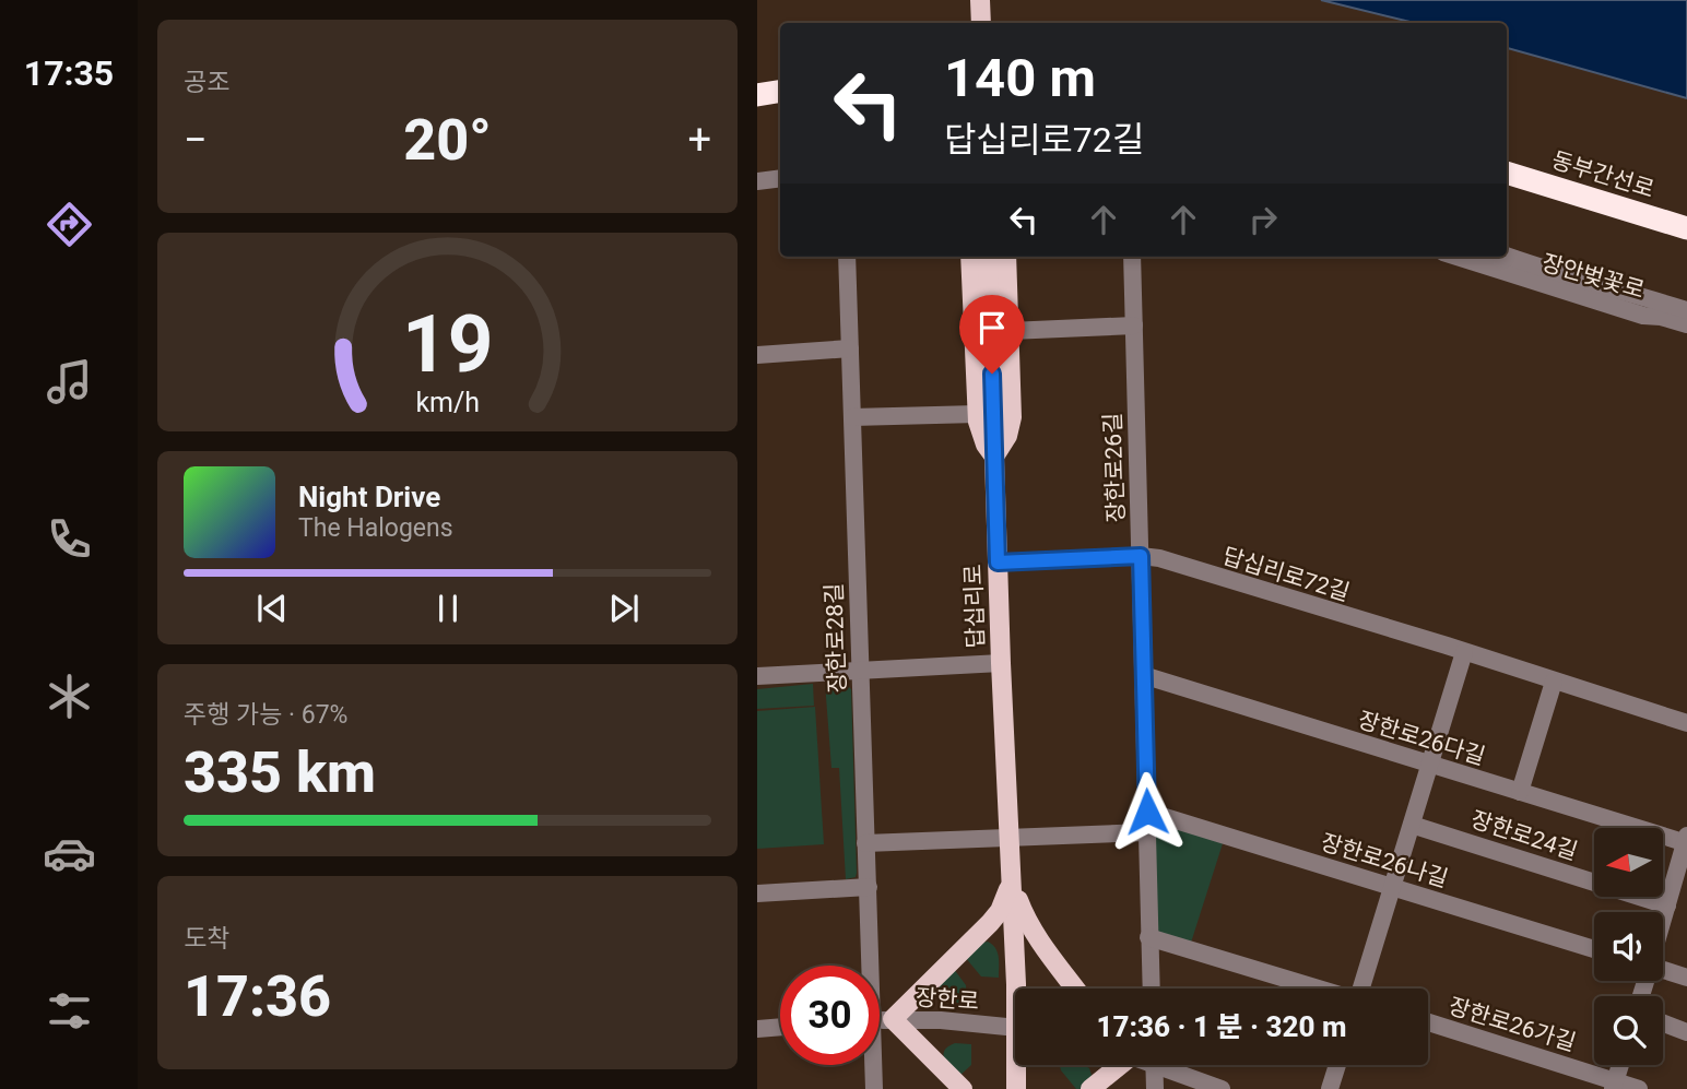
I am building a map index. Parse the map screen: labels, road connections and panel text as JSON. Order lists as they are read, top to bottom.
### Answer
{
  "streets": {
    "highway": ["동부간선로"],
    "main road": ["답십리로"],
    "street": [
      "장안벚꽃로",
      "장한로26길",
      "답십리로72길",
      "장한로28길",
      "장한로26다길",
      "장한로24길",
      "장한로26나길",
      "장한로",
      "장한로26가길"
    ]
  },
  "crossings": [
    ["장한로26길", "답십리로72길"],
    ["장한로26길", "장한로26다길"],
    ["장한로26길", "장한로26나길"],
    ["답십리로72길", "답십리로"]
  ],
  "north": "left",
  "page": {
    "tabs": "17:35",
    "tile": [
      "공조",
      ["주행 가능 · 67%", "335 km"],
      ["도착", "17:36"]
    ],
    "turn": ["140 m", "답십리로72길"],
    "heat": ["−", "20°", "+"],
    "song": ["Night Drive", "The Halogens"],
    "limit": "30",
    "trip": "17:36 · 1 분 · 320 m",
    "gauge": ["19", "km/h"]
  }
}
